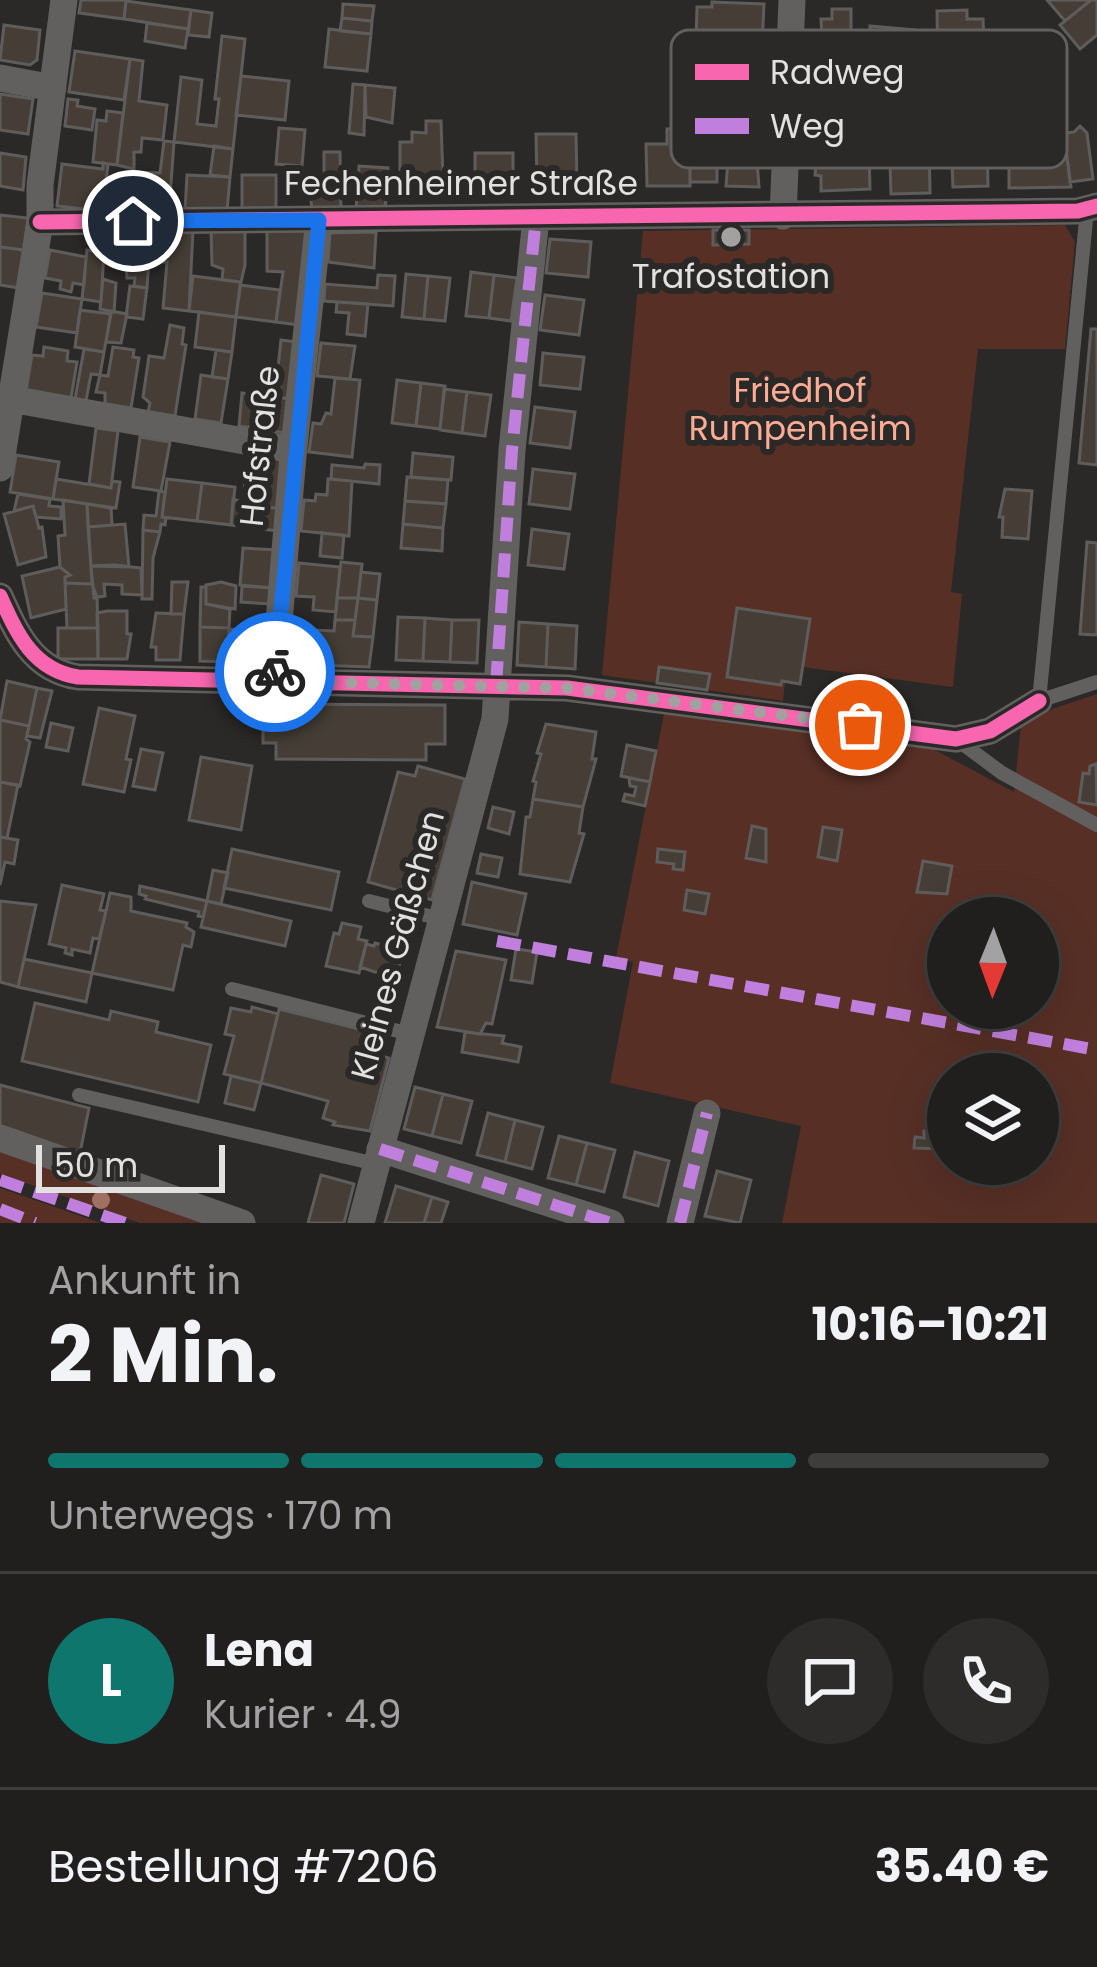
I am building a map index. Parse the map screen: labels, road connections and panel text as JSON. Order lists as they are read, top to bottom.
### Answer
{
  "streets": {
    "street": ["Fechenheimer Straße", "Hofstraße", "Kleines Gäßchen"]
  },
  "crossings": [
    ["Fechenheimer Straße", "Hofstraße"],
    ["Fechenheimer Straße", "Kleines Gäßchen"]
  ],
  "parks": ["Friedhof Rumpenheim"],
  "places": ["Trafostation"],
  "legend": ["Radweg", "Weg"],
  "scale_bar": "50 m",
  "north": "bottom",
  "page": {
    "scale": "50 m",
    "heading": ["2 Min.", "Ankunft in", "10:16–10:21"],
    "panel": [
      "Lena",
      "Kurier · 4.9",
      "Bestellung #7206",
      "35.40 €"
    ],
    "bar": "Unterwegs · 170 m",
    "round": "L"
  }
}
